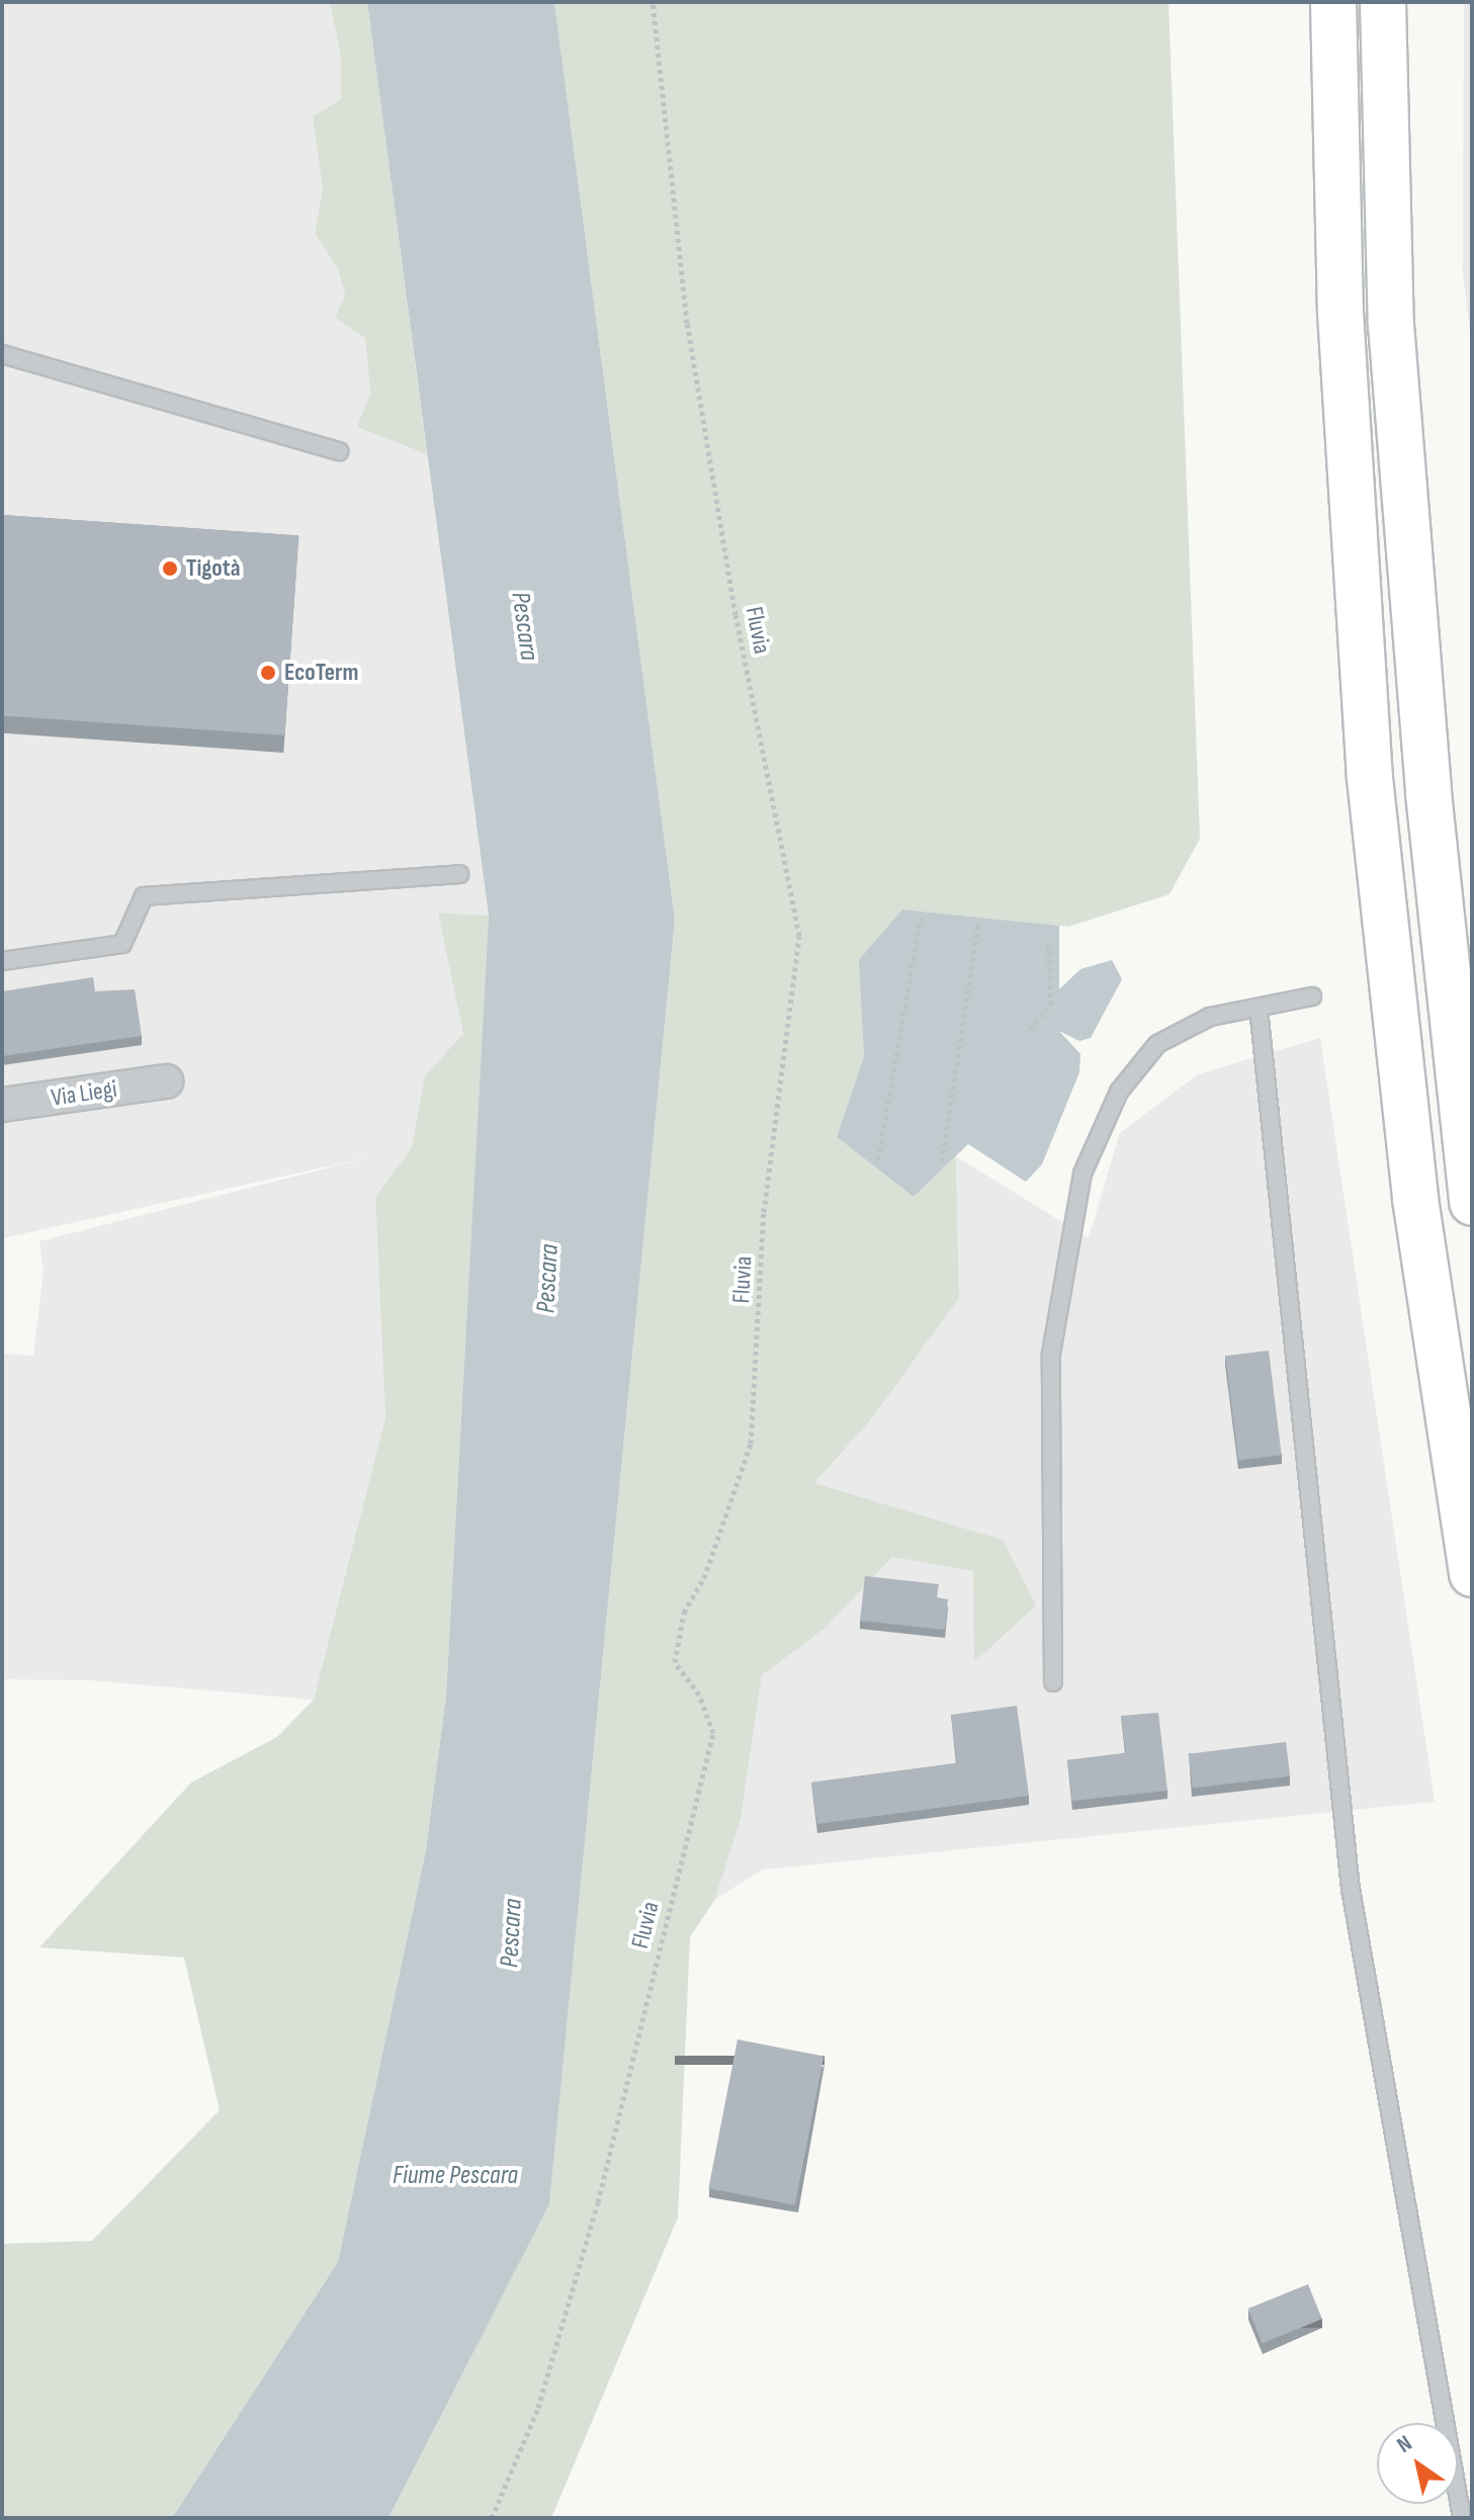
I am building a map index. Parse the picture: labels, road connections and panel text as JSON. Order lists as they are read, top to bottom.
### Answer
{
  "streets": {
    "street": ["Via Liegi"],
    "path": ["Fluvia"]
  },
  "water": ["Pescara", "Fiume Pescara"],
  "places": ["Tigotà", "EcoTerm"],
  "north": "top left"
}
